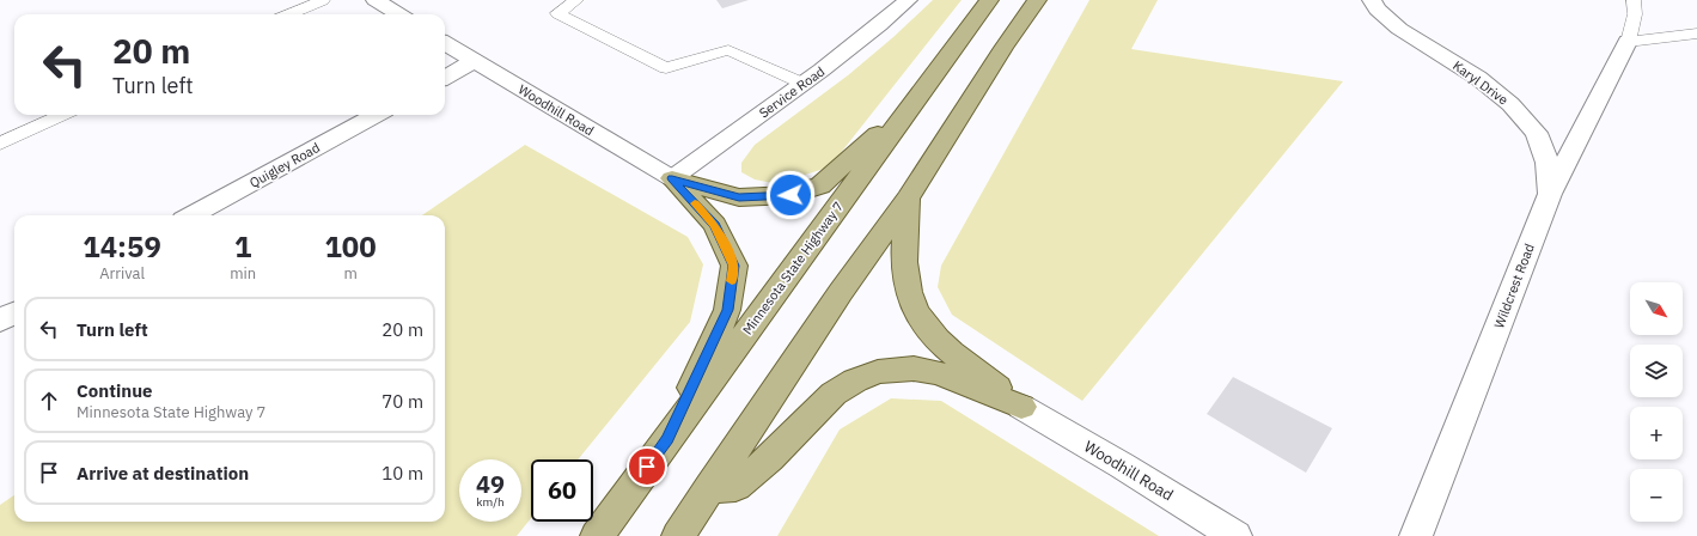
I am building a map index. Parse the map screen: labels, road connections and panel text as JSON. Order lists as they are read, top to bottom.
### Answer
{
  "streets": {
    "main road": ["Minnesota State Highway 7"],
    "street": [
      "Karyl Drive",
      "Service Road",
      "Woodhill Road",
      "Quigley Road",
      "Wildcrest Road"
    ]
  },
  "crossings": [
    ["Karyl Drive", "Wildcrest Road"],
    ["Service Road", "Woodhill Road"]
  ],
  "north": "bottom right",
  "page": {
    "turn": ["20 m", "Turn left"],
    "eta": [
      "14:59",
      "Arrival",
      "1",
      "min",
      "100",
      "m"
    ],
    "map_buttons": ["+", "−"],
    "list": [
      {
        "name": "Turn left",
        "value": "20 m"
      },
      {
        "name": "Continue",
        "note": "Minnesota State Highway 7",
        "value": "70 m"
      },
      {
        "name": "Arrive at destination",
        "value": "10 m"
      }
    ],
    "speed": "49 km/h",
    "limit": "60"
  }
}
